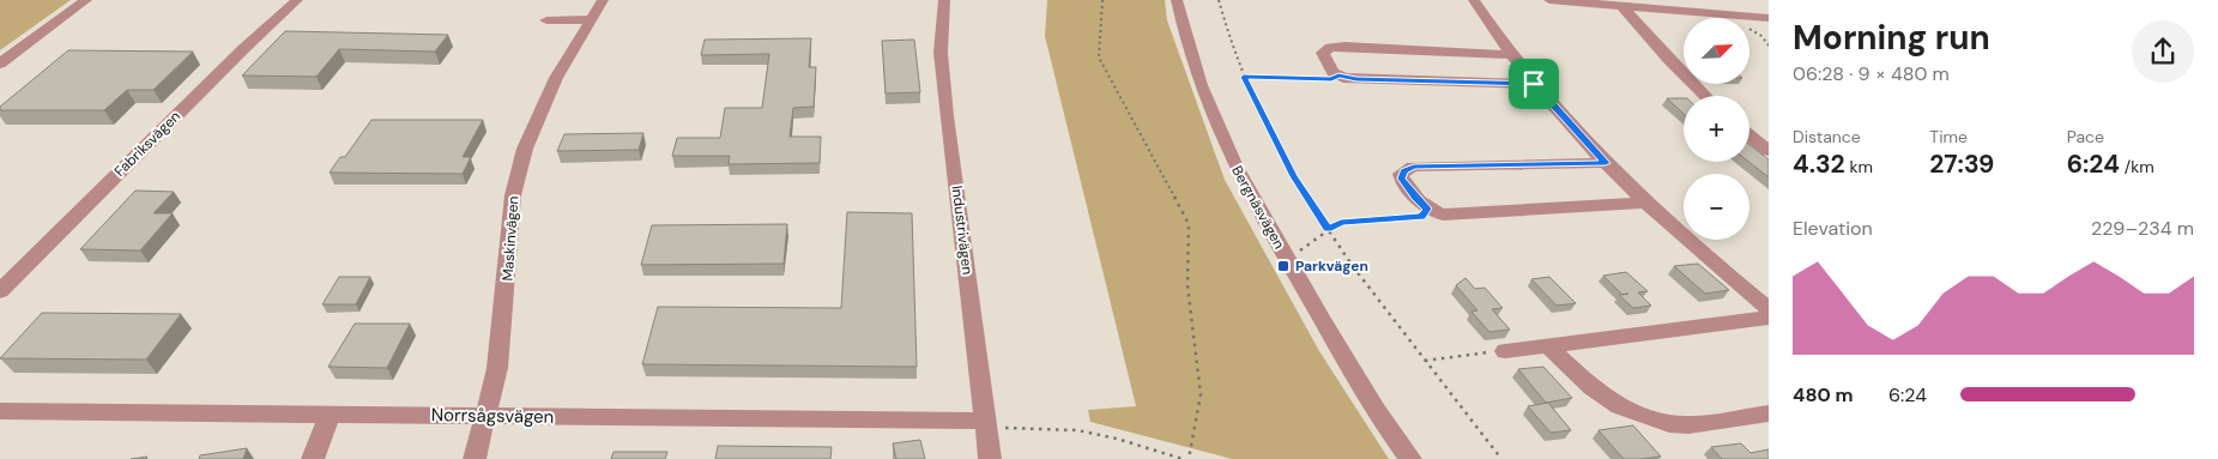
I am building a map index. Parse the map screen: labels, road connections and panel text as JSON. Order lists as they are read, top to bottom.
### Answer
{
  "streets": {
    "street": [
      "Fabriksvägen",
      "Bergnäsvägen",
      "Industrivägen",
      "Maskinvägen",
      "Norrsågsvägen"
    ]
  },
  "crossings": [
    ["Industrivägen", "Norrsågsvägen"],
    ["Maskinvägen", "Norrsågsvägen"]
  ],
  "places": {
    "transit": ["Parkvägen"]
  },
  "north": "top right",
  "page": {
    "heading": ["Morning run", "06:28 · 9 × 480 m"],
    "map_buttons": ["+", "−"],
    "stats": [
      ["Distance", "4.32 km"],
      ["Time", "27:39"],
      ["Pace", "6:24 /km"]
    ],
    "chart": ["Elevation", "229–234 m"],
    "list": [
      {
        "name": "480 m",
        "note": "6:24"
      }
    ]
  }
}
